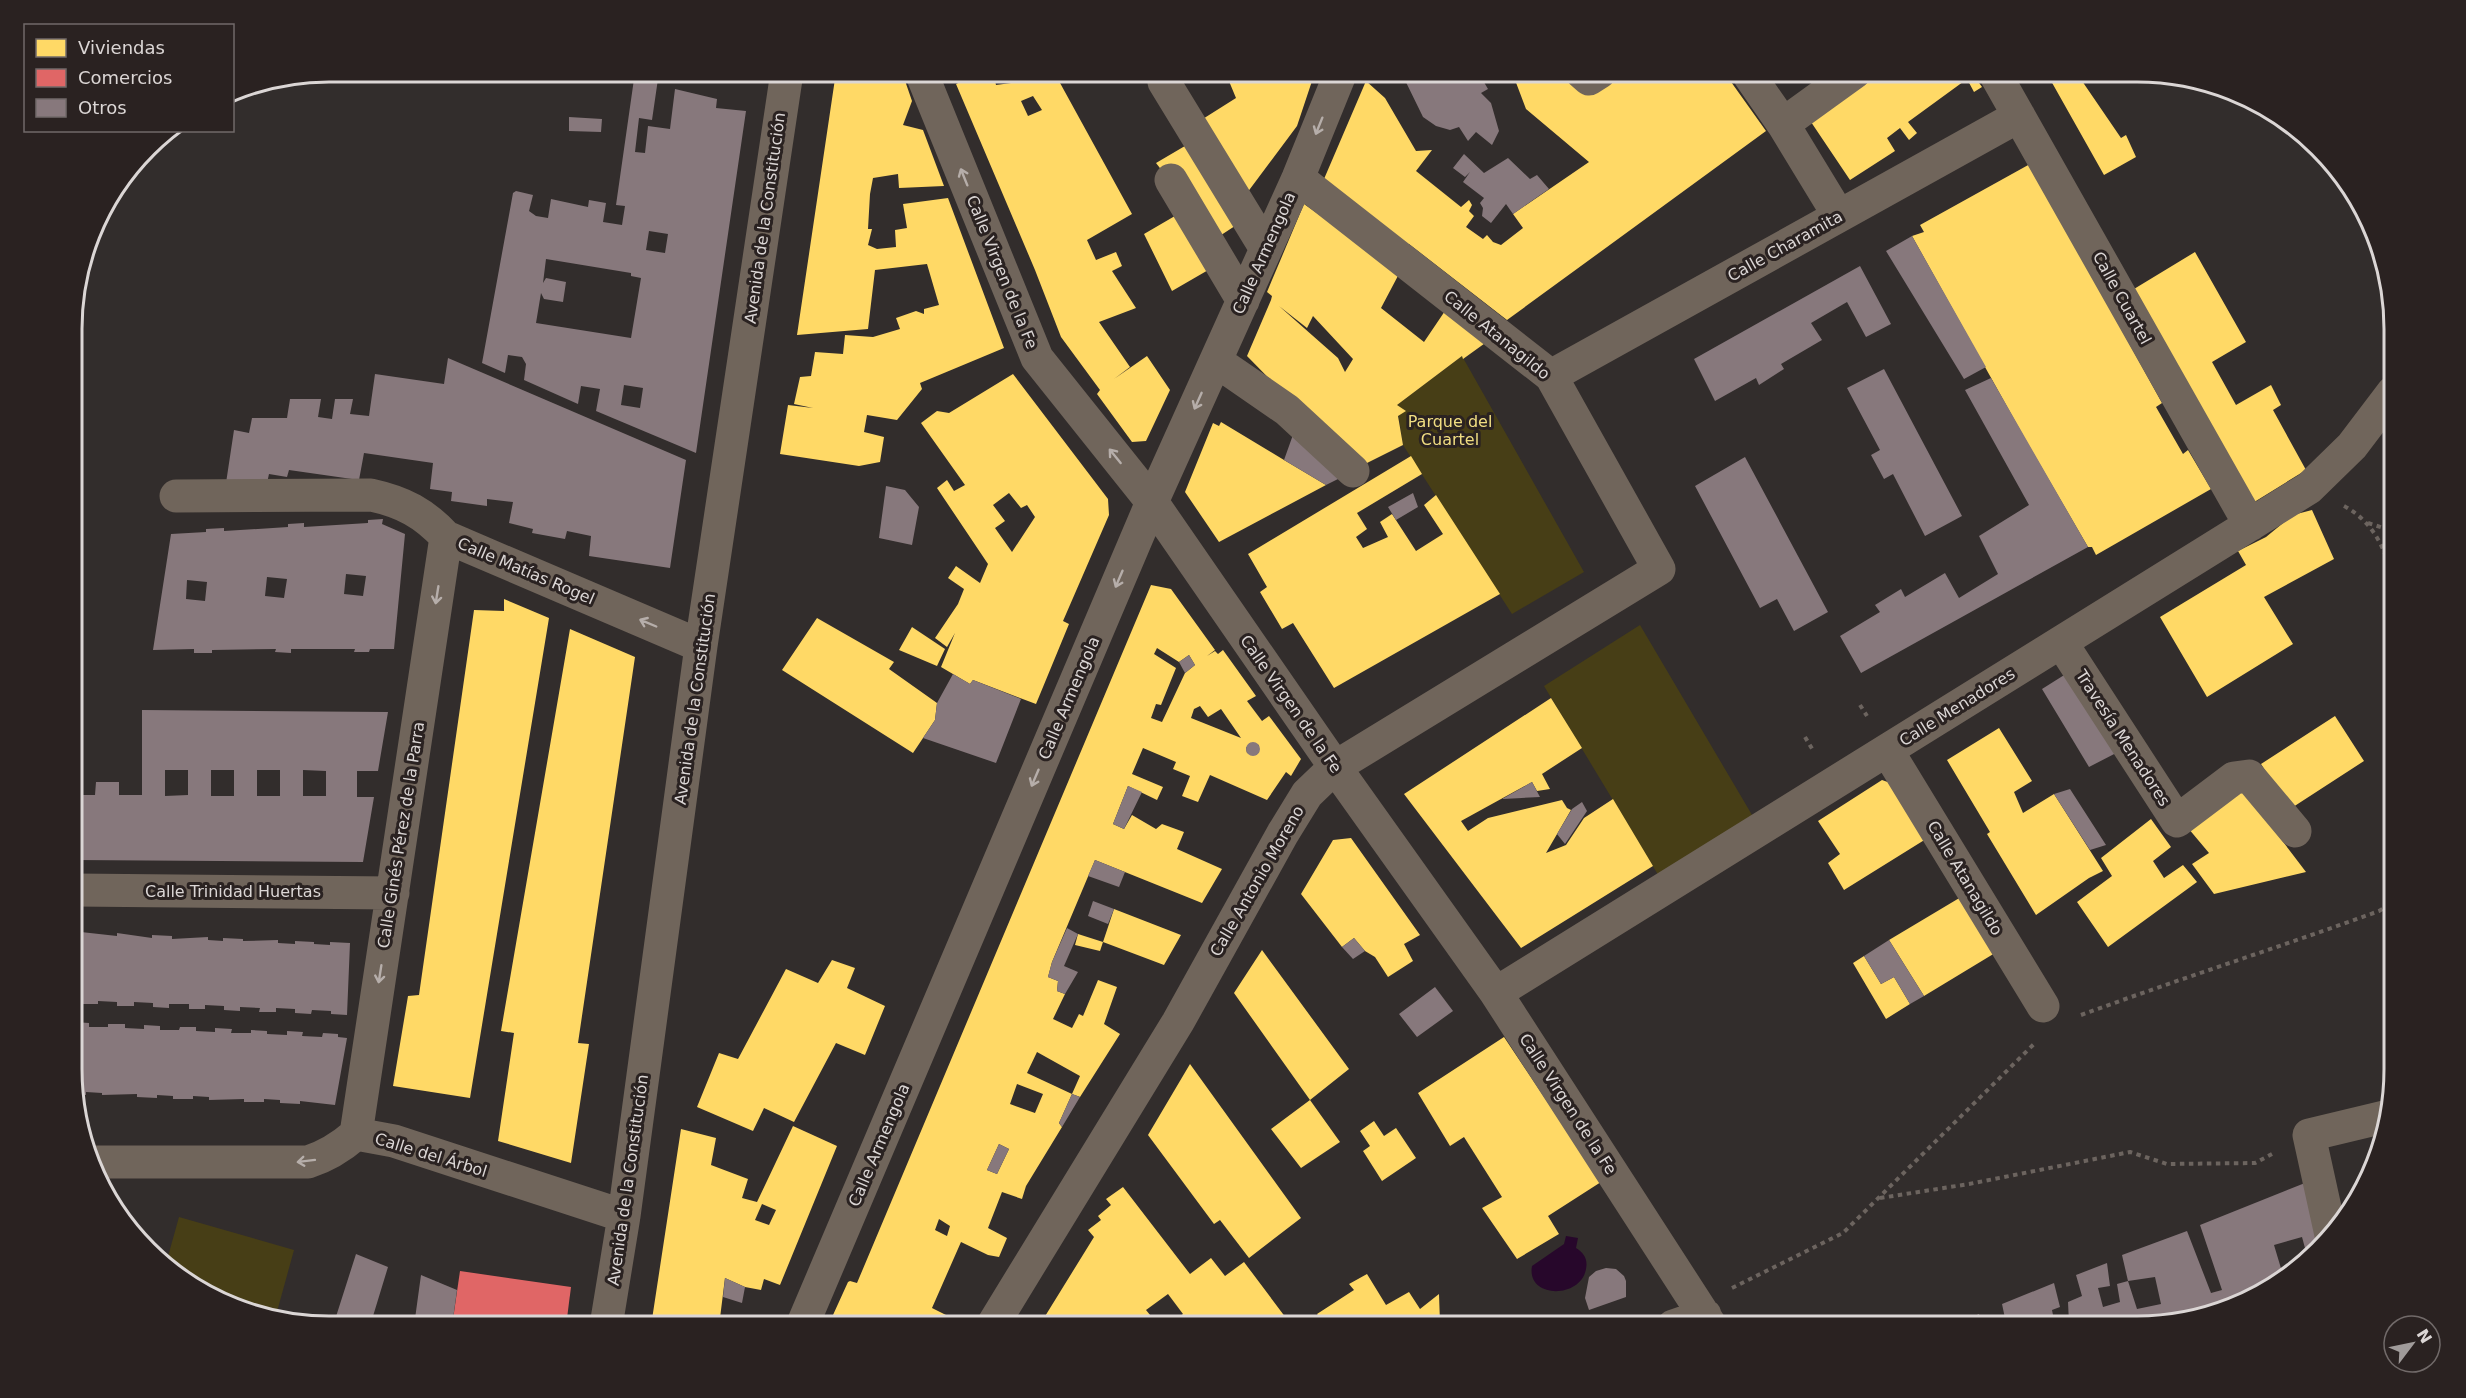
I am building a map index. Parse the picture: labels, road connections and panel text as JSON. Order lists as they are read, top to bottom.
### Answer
{
  "streets": {
    "street": [
      "Avenida de la Constitución",
      "Calle Charamita",
      "Calle Armengola",
      "Calle Virgen de la Fe",
      "Calle Cuartel",
      "Calle Atanagildo",
      "Calle Matías Rogel",
      "Calle Menadores",
      "Travesía Menadores",
      "Calle Ginés Pérez de la Parra",
      "Calle Antonio Moreno",
      "Calle Trinidad Huertas",
      "Calle del Árbol"
    ]
  },
  "crossings": [
    ["Avenida de la Constitución", "Calle Matías Rogel"],
    ["Avenida de la Constitución", "Calle del Árbol"],
    ["Calle Charamita", "Calle Cuartel"],
    ["Calle Charamita", "Calle Atanagildo"],
    ["Calle Armengola", "Calle Virgen de la Fe"],
    ["Calle Armengola", "Calle Atanagildo"],
    ["Calle Virgen de la Fe", "Calle Menadores"],
    ["Calle Virgen de la Fe", "Calle Antonio Moreno"],
    ["Calle Cuartel", "Calle Menadores"],
    ["Calle Atanagildo", "Calle Menadores"],
    ["Calle Atanagildo", "Calle Antonio Moreno"],
    ["Calle Matías Rogel", "Calle Ginés Pérez de la Parra"],
    ["Calle Menadores", "Travesía Menadores"],
    ["Calle Ginés Pérez de la Parra", "Calle Trinidad Huertas"],
    ["Calle Ginés Pérez de la Parra", "Calle del Árbol"]
  ],
  "one_way": [
    "Calle Armengola",
    "Calle Matías Rogel",
    "Calle Ginés Pérez de la Parra",
    "Calle del Árbol"
  ],
  "parks": ["Parque del Cuartel"],
  "legend": ["Viviendas", "Comercios", "Otros"],
  "north": "top right"
}
